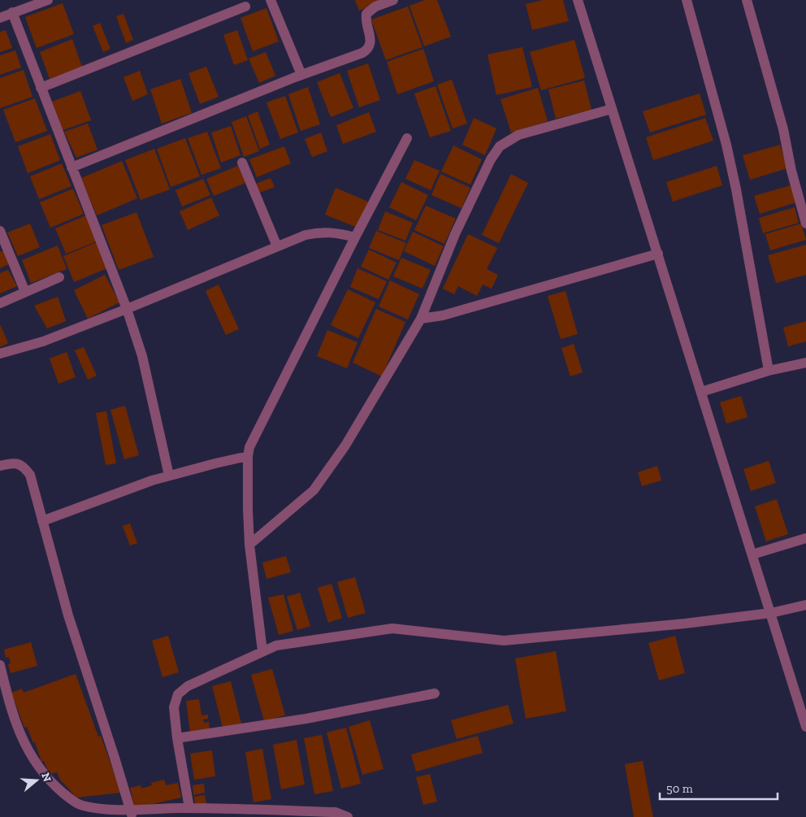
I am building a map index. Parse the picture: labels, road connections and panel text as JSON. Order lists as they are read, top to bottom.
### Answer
{
  "scale_bar": "50 m",
  "north": "right"
}
